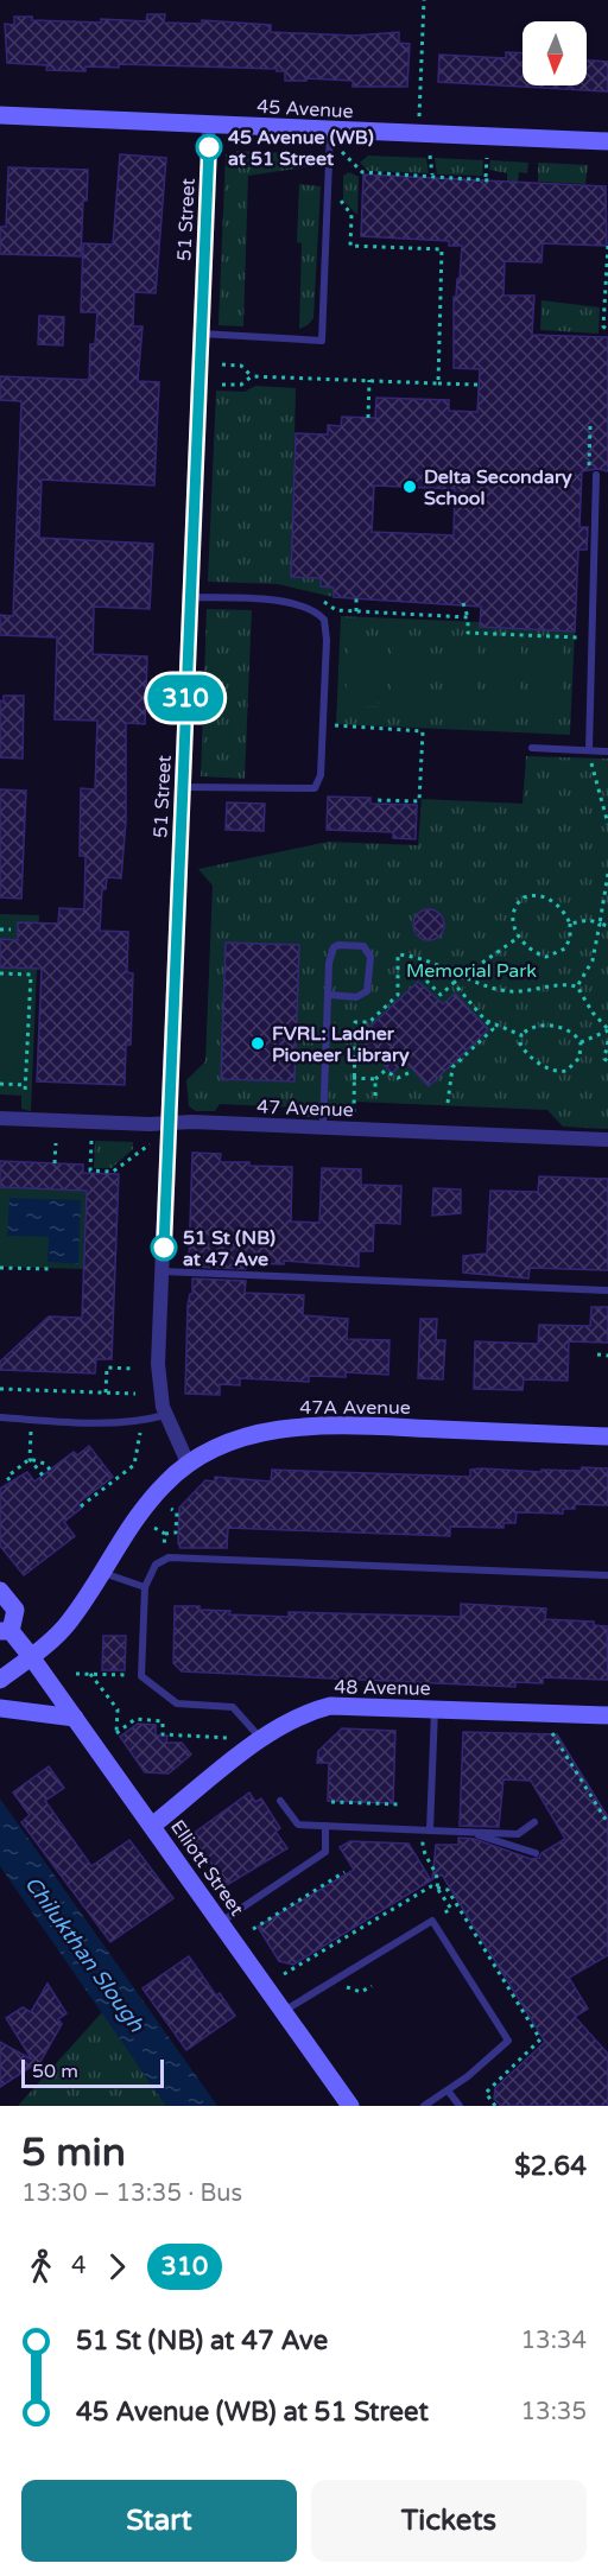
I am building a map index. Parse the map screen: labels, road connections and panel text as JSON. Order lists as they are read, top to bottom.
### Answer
{
  "streets": {
    "street": [
      "45 Avenue",
      "51 Street",
      "47 Avenue",
      "47A Avenue",
      "48 Avenue",
      "Elliott Street"
    ]
  },
  "crossings": [
    ["45 Avenue", "51 Street"],
    ["51 Street", "47 Avenue"],
    ["51 Street", "47A Avenue"],
    ["47A Avenue", "Elliott Street"],
    ["48 Avenue", "Elliott Street"]
  ],
  "water": ["Chilukthan Slough"],
  "parks": ["Memorial Park"],
  "places": [
    "45 Avenue (WB) at 51 Street",
    "Delta Secondary School",
    "FVRL: Ladner Pioneer Library",
    "51 St (NB) at 47 Ave"
  ],
  "lines": ["bus line 310"],
  "scale_bar": "50 m",
  "north": "bottom",
  "page": {
    "on_map": "310",
    "scale": "50 m",
    "heading": ["5 min", "13:30 – 13:35 · Bus", "$2.64"],
    "legs": ["4", "310"],
    "list": [
      {
        "name": "51 St (NB) at 47 Ave",
        "value": "13:34"
      },
      {
        "name": "45 Avenue (WB) at 51 Street",
        "value": "13:35"
      }
    ],
    "buttons": ["Start", "Tickets"]
  }
}
